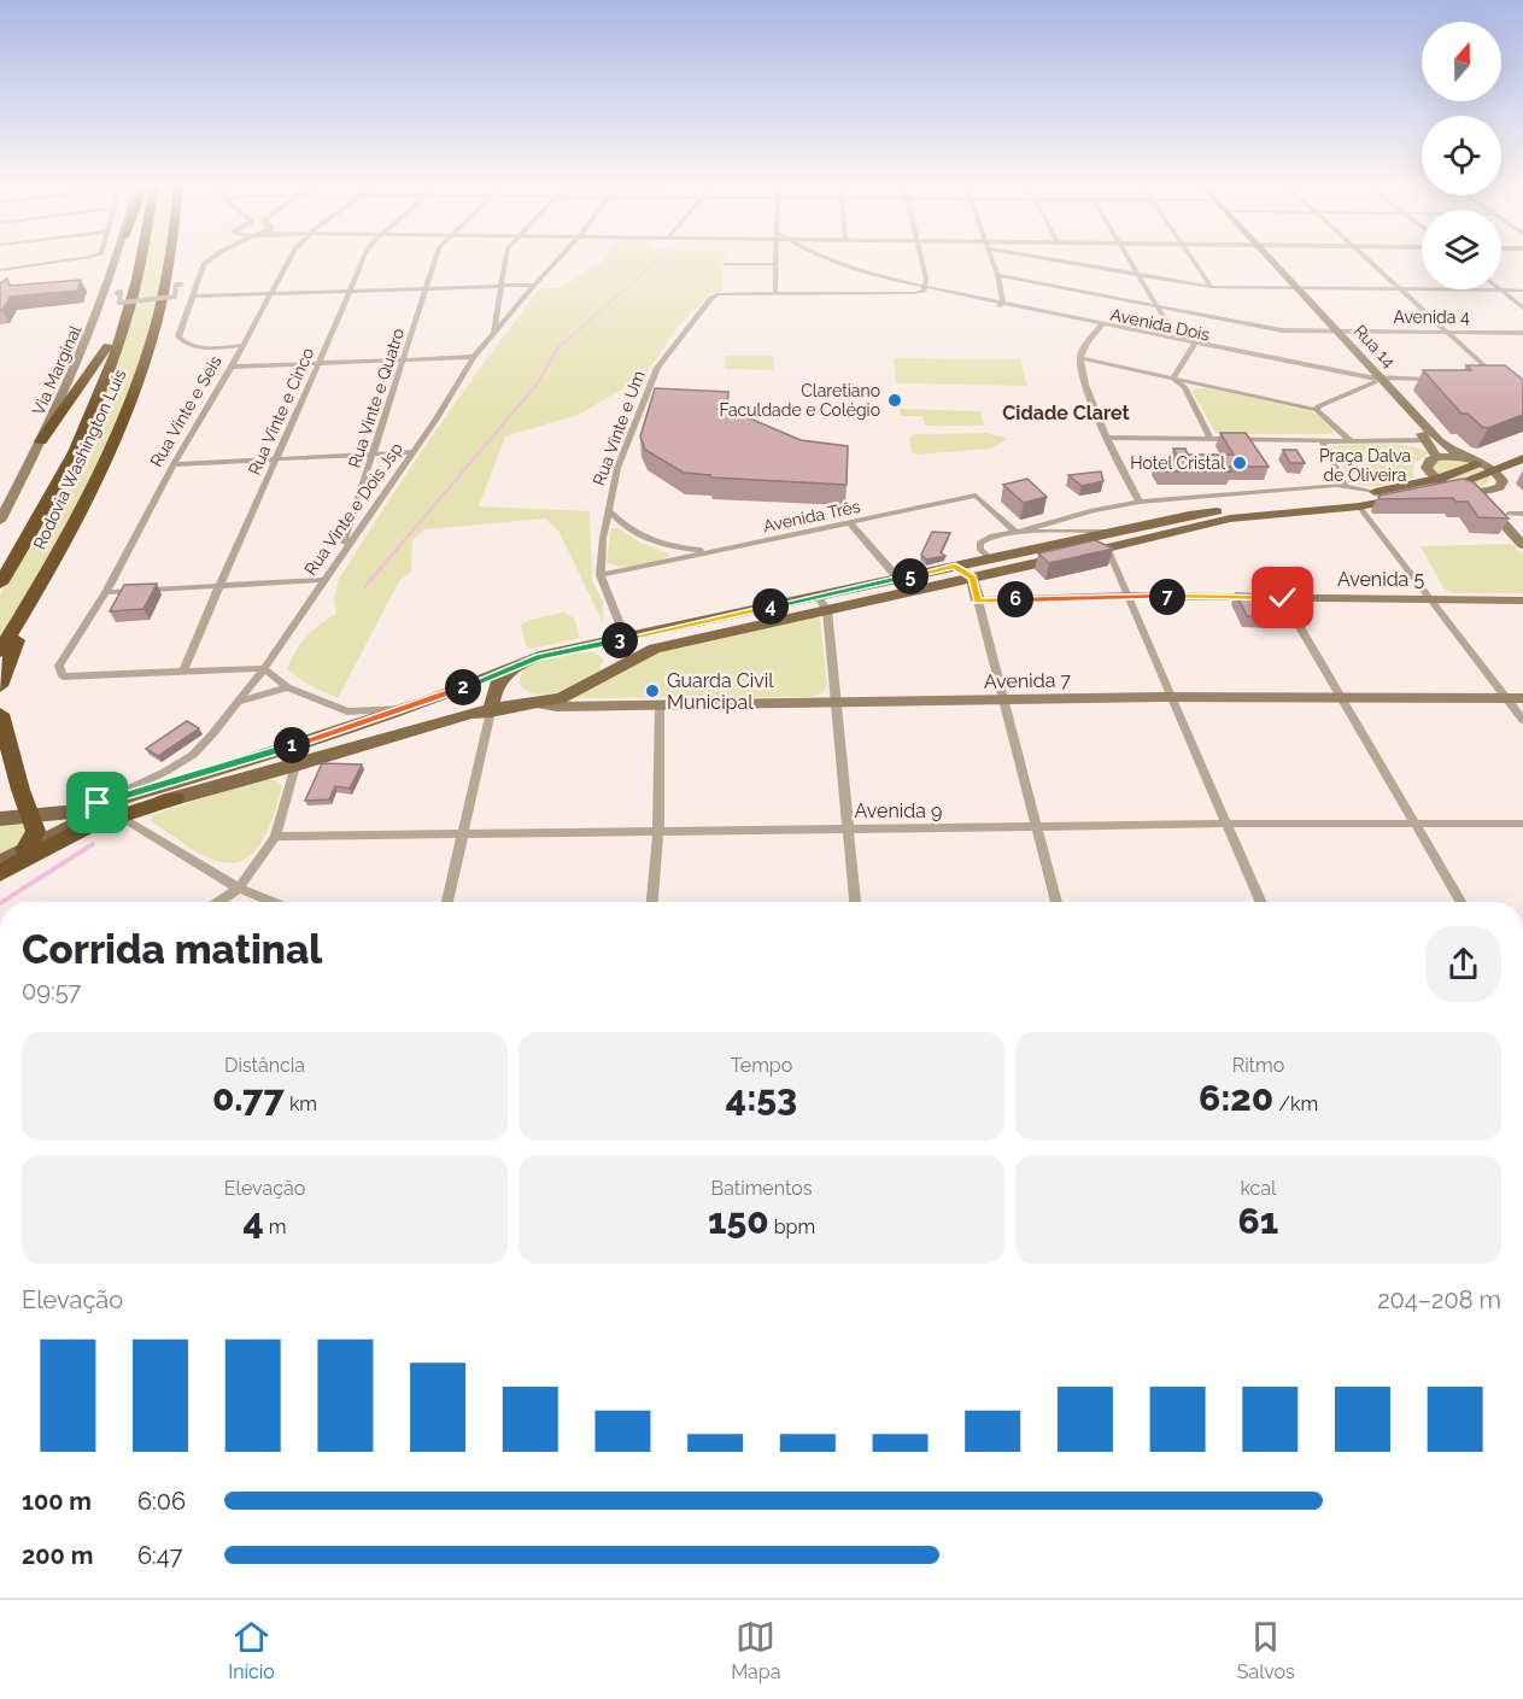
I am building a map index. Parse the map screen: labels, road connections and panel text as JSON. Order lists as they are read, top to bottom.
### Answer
{
  "streets": {
    "highway": ["Rodovia Washington Luís"],
    "main road": [
      "Rua 14",
      "Via Marginal",
      "Avenida 5",
      "Avenida 7"
    ],
    "street": [
      "Avenida 4",
      "Avenida Dois",
      "Rua Vinte e Quatro",
      "Rua Vinte e Seis",
      "Rua Vinte e Cinco",
      "Rua Vinte e Um",
      "Rua Vinte e Dois Jsp",
      "Avenida Três",
      "Avenida 9"
    ]
  },
  "crossings": [
    ["Avenida 4", "Rua 14"],
    ["Avenida Dois", "Rua 14"],
    ["Rua Vinte e Quatro", "Rua Vinte e Dois Jsp"],
    ["Rua Vinte e Seis", "Rua Vinte e Cinco"],
    ["Rua Vinte e Um", "Avenida Três"]
  ],
  "districts": ["Cidade Claret"],
  "parks": ["Praça Dalva de Oliveira"],
  "places": ["Claretiano Faculdade e Colégio", "Hotel Cristal", "Guarda Civil Municipal"],
  "north": "top",
  "page": {
    "pins": [
      "5",
      "7",
      "6",
      "4",
      "3",
      "2",
      "1"
    ],
    "heading": ["Corrida matinal", "09:57"],
    "stats": [
      ["Distância", "0.77 km"],
      ["Tempo", "4:53"],
      ["Ritmo", "6:20 /km"],
      ["Elevação", "4 m"],
      ["Batimentos", "150 bpm"],
      ["kcal", "61"]
    ],
    "chart": ["Elevação", "204–208 m"],
    "list": [
      {
        "name": "100 m",
        "note": "6:06"
      },
      {
        "name": "200 m",
        "note": "6:47"
      }
    ],
    "tabs": ["Início", "Mapa", "Salvos"]
  }
}
